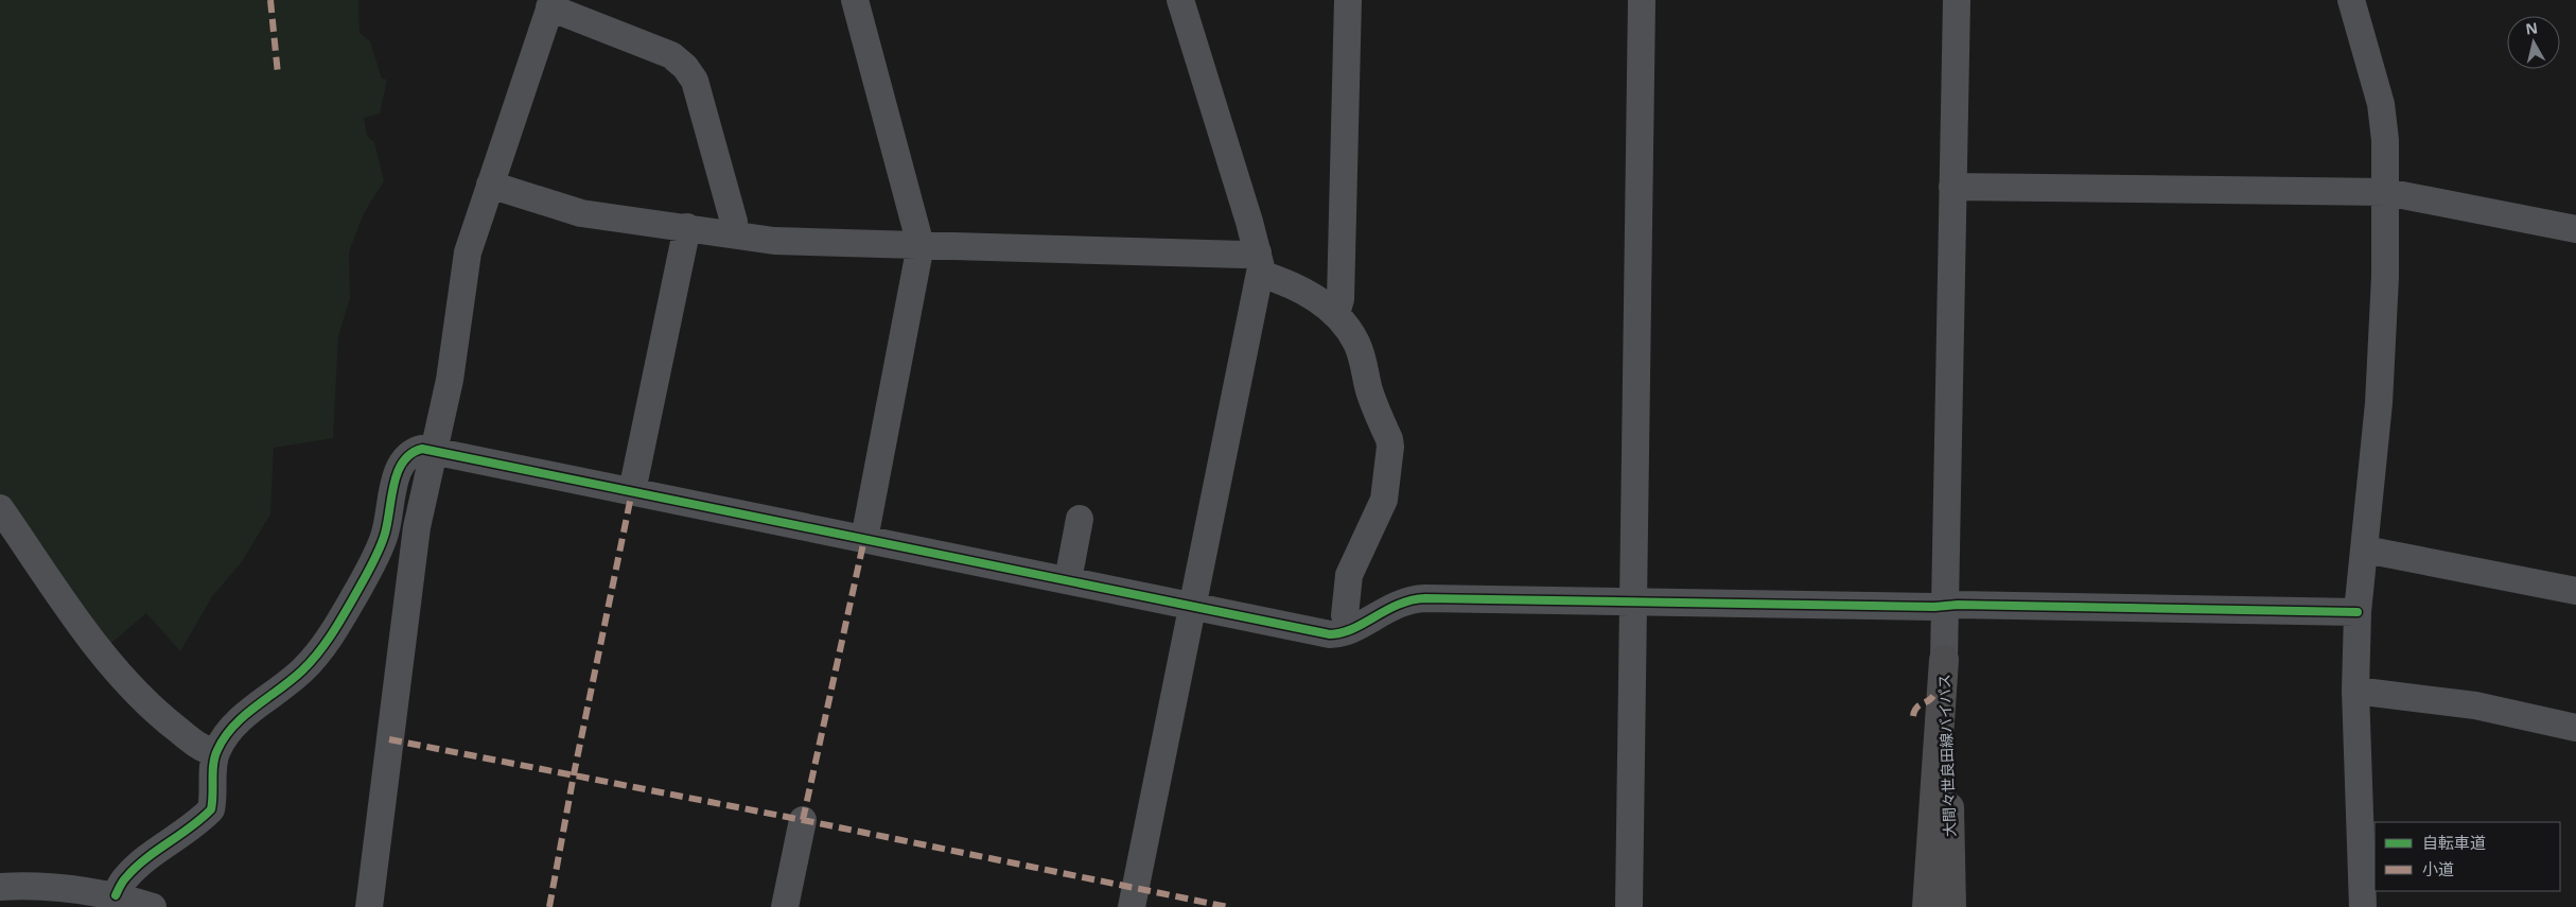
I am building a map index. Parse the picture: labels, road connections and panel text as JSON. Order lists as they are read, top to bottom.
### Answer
{
  "streets": {
    "main road": ["大間々世良田線バイパス"]
  },
  "legend": ["自転車道", "小道"],
  "north": "top"
}
